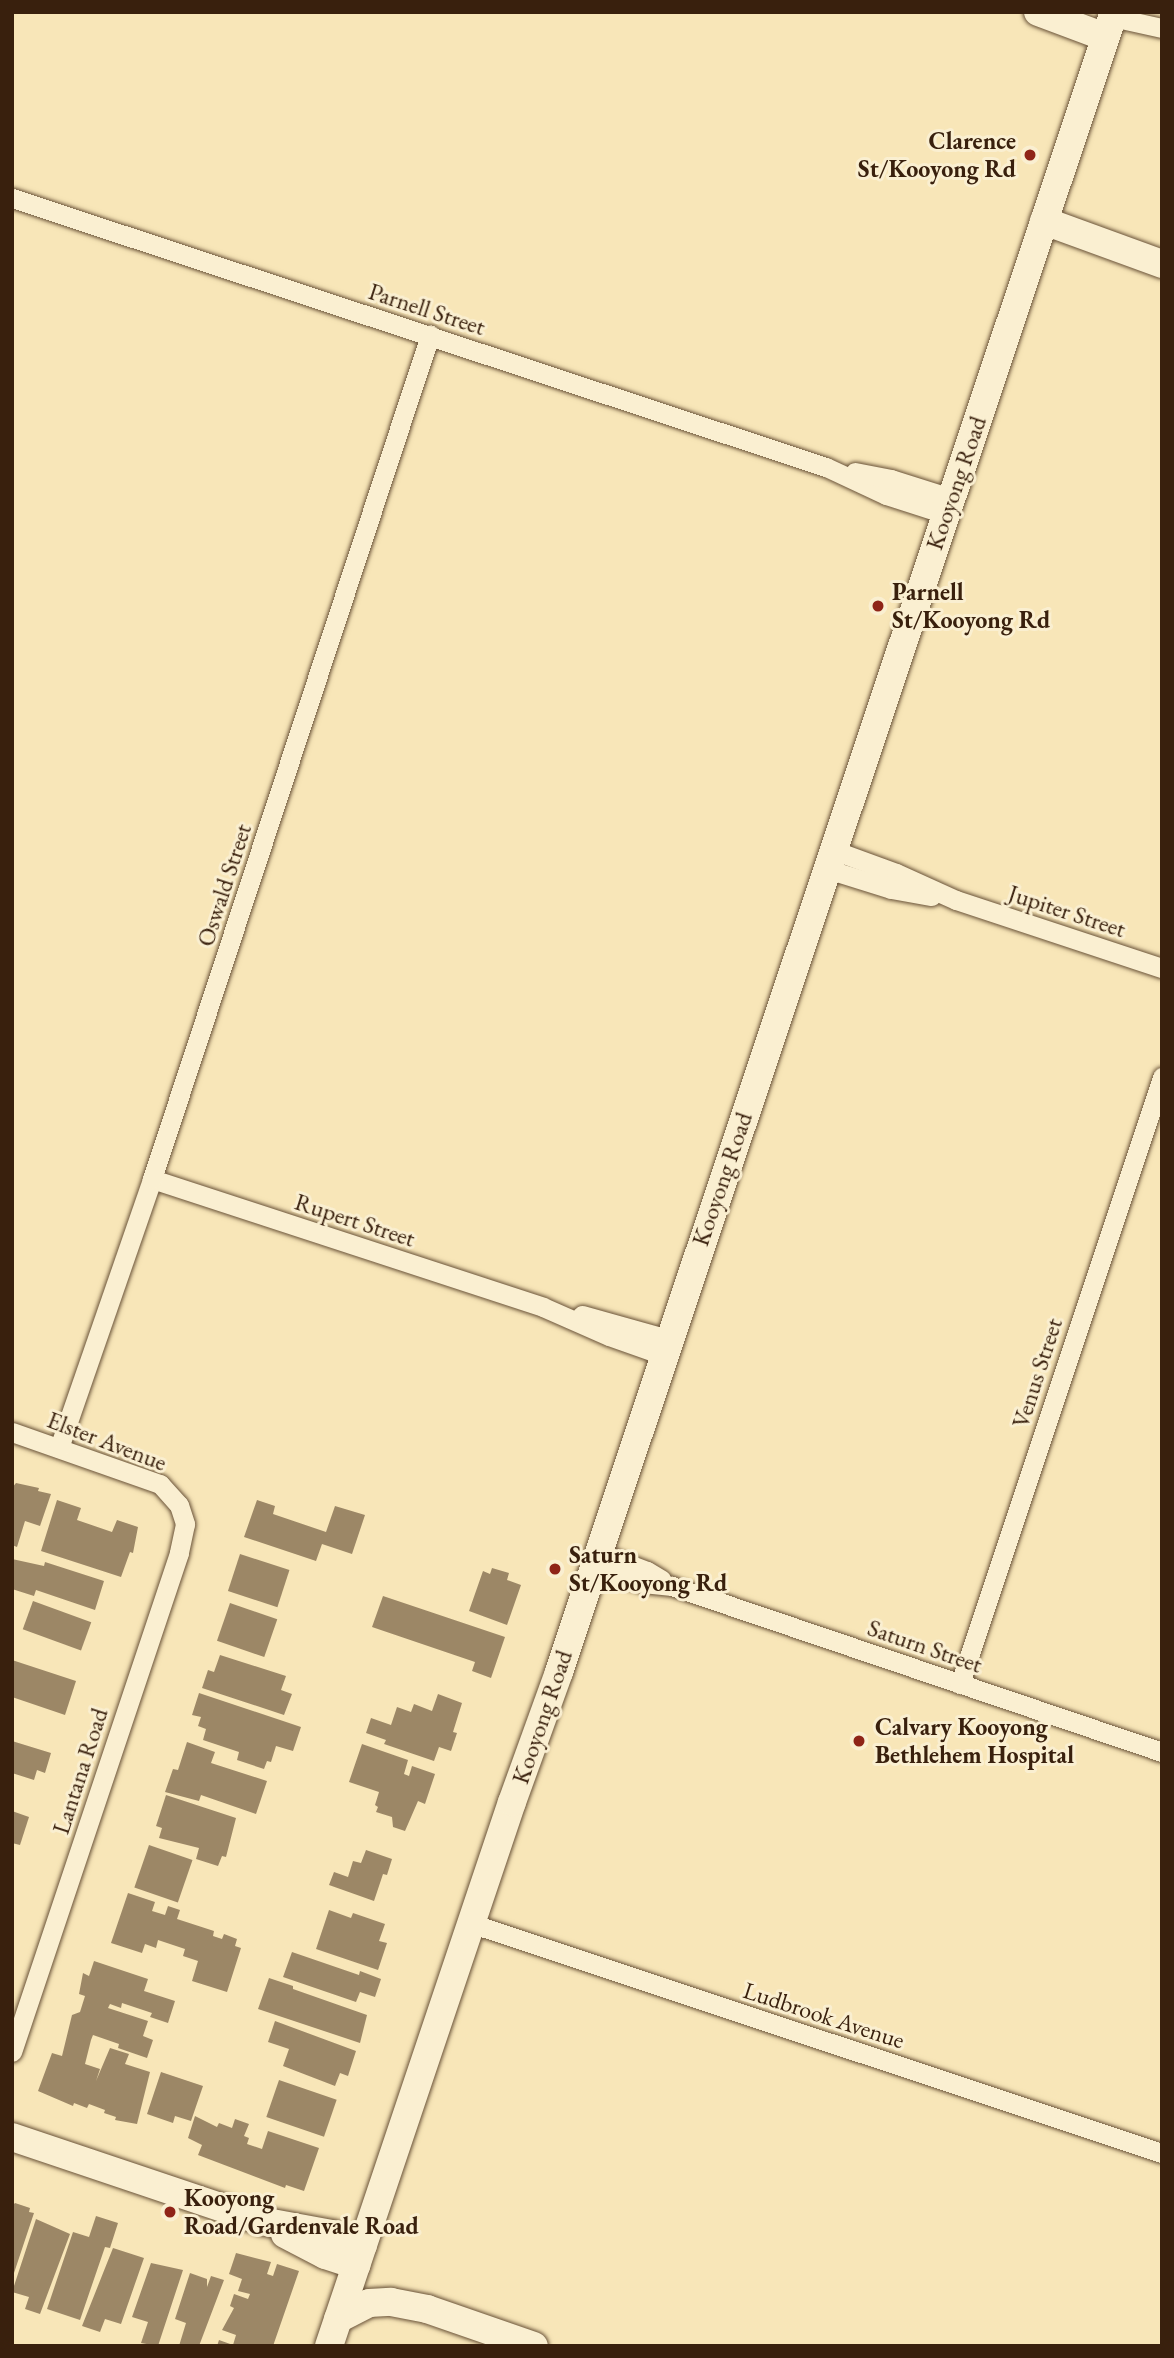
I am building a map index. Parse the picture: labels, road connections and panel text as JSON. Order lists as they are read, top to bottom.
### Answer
{
  "streets": {
    "street": [
      "Parnell Street",
      "Kooyong Road",
      "Oswald Street",
      "Jupiter Street",
      "Rupert Street",
      "Venus Street",
      "Elster Avenue",
      "Saturn Street",
      "Lantana Road",
      "Ludbrook Avenue"
    ]
  },
  "crossings": [
    ["Parnell Street", "Kooyong Road"],
    ["Parnell Street", "Oswald Street"],
    ["Kooyong Road", "Jupiter Street"],
    ["Kooyong Road", "Rupert Street"],
    ["Kooyong Road", "Saturn Street"],
    ["Kooyong Road", "Ludbrook Avenue"],
    ["Oswald Street", "Rupert Street"],
    ["Oswald Street", "Elster Avenue"],
    ["Venus Street", "Saturn Street"],
    ["Elster Avenue", "Lantana Road"]
  ],
  "places": [
    "Clarence St/Kooyong Rd",
    "Parnell St/Kooyong Rd",
    "Saturn St/Kooyong Rd",
    "Calvary Kooyong Bethlehem Hospital",
    "Kooyong Road/Gardenvale Road"
  ]
}
